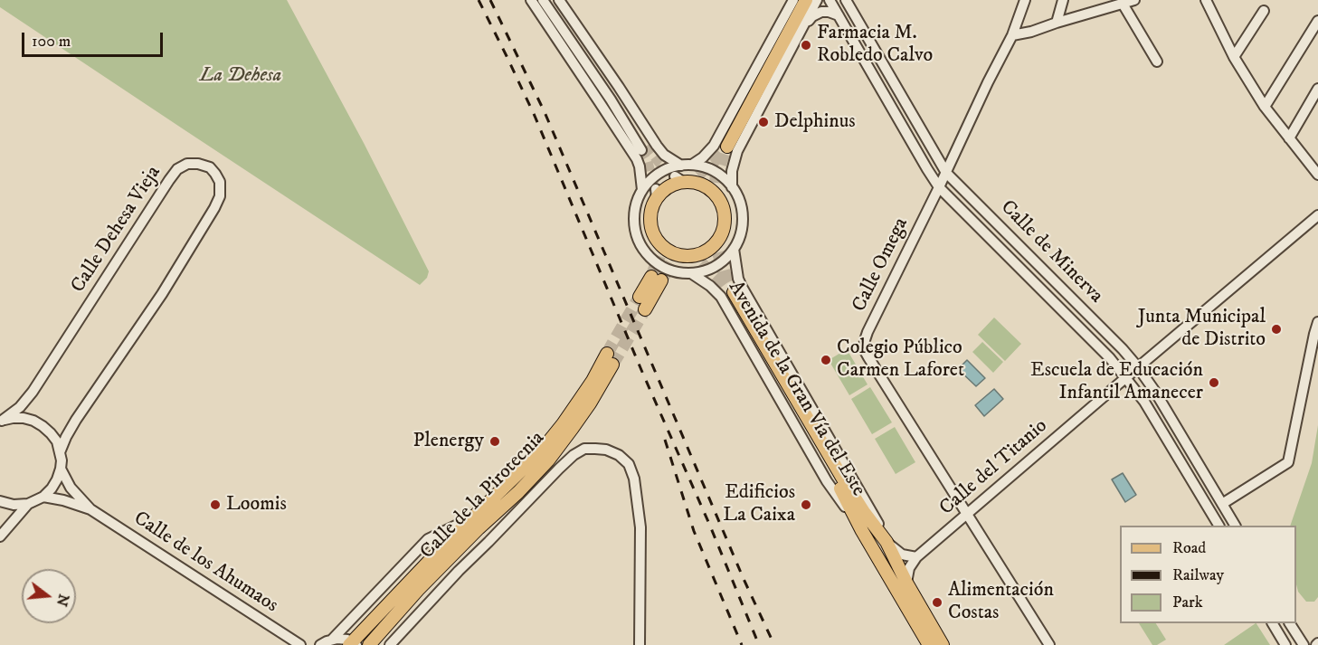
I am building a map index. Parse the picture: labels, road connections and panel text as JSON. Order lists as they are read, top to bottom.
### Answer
{
  "streets": {
    "main road": ["Avenida de la Gran Vía del Este", "Calle de la Pirotecnia"],
    "street": [
      "Calle Dehesa Vieja",
      "Calle de Minerva",
      "Calle Omega",
      "Calle del Titanio",
      "Calle de los Ahumaos"
    ]
  },
  "crossings": [
    ["Calle de Minerva", "Calle Omega"],
    ["Calle de Minerva", "Calle del Titanio"],
    ["Calle Omega", "Calle del Titanio"],
    ["Avenida de la Gran Vía del Este", "Calle del Titanio"]
  ],
  "parks": ["La Dehesa"],
  "places": [
    "Farmacia M. Robledo Calvo",
    "Delphinus",
    "Junta Municipal de Distrito",
    "Colegio Público Carmen Laforet",
    "Escuela de Educación Infantil Amanecer",
    "Plenergy",
    "Loomis",
    "Edificios La Caixa",
    "Alimentación Costas"
  ],
  "legend": ["Road", "Railway", "Park"],
  "scale_bar": "100 m",
  "north": "right"
}
